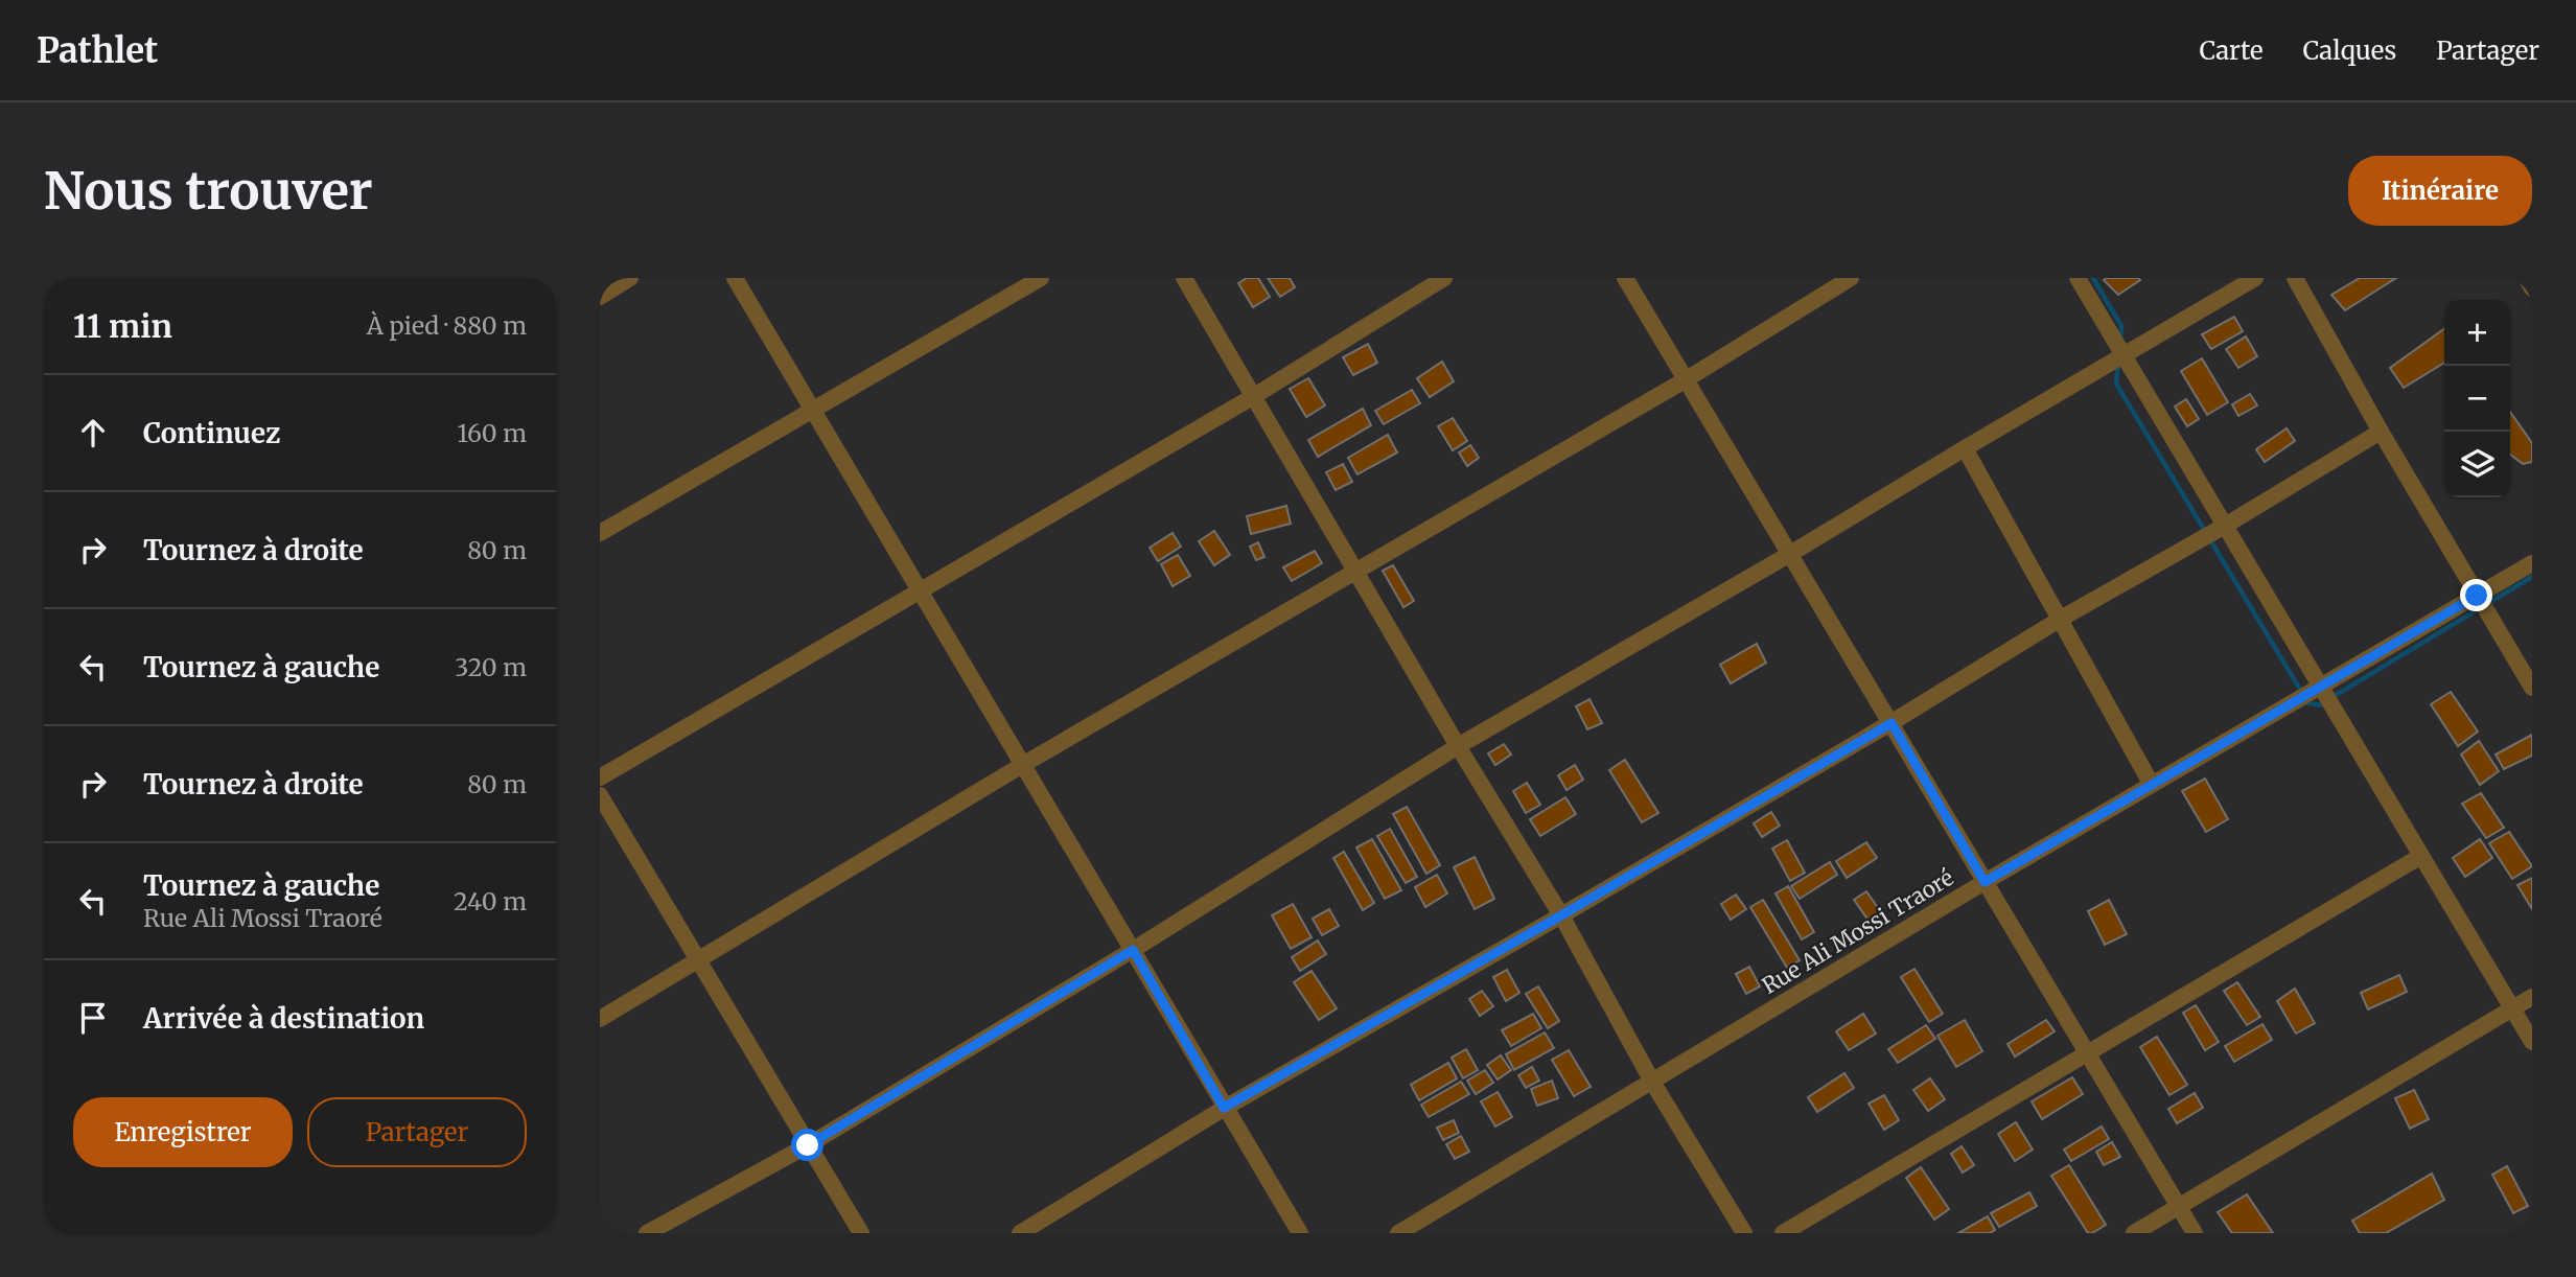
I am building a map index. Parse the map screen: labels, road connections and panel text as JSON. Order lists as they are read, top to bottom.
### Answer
{
  "streets": {
    "street": ["Rue Ali Mossi Traoré"]
  },
  "page": {
    "header": "Pathlet",
    "nav": ["Carte", "Calques", "Partager"],
    "buttons": [
      "Itinéraire",
      ["Enregistrer", "Partager"]
    ],
    "title": "Nous trouver",
    "heading": ["11 min", "À pied · 880 m"],
    "map_buttons": ["+", "−"],
    "list": [
      ["Continuez", "160 m"],
      ["Tournez à droite", "80 m"],
      ["Tournez à gauche", "320 m"],
      ["Tournez à droite", "80 m"],
      ["Tournez à gauche", "Rue Ali Mossi Traoré", "240 m"],
      "Arrivée à destination"
    ]
  }
}
